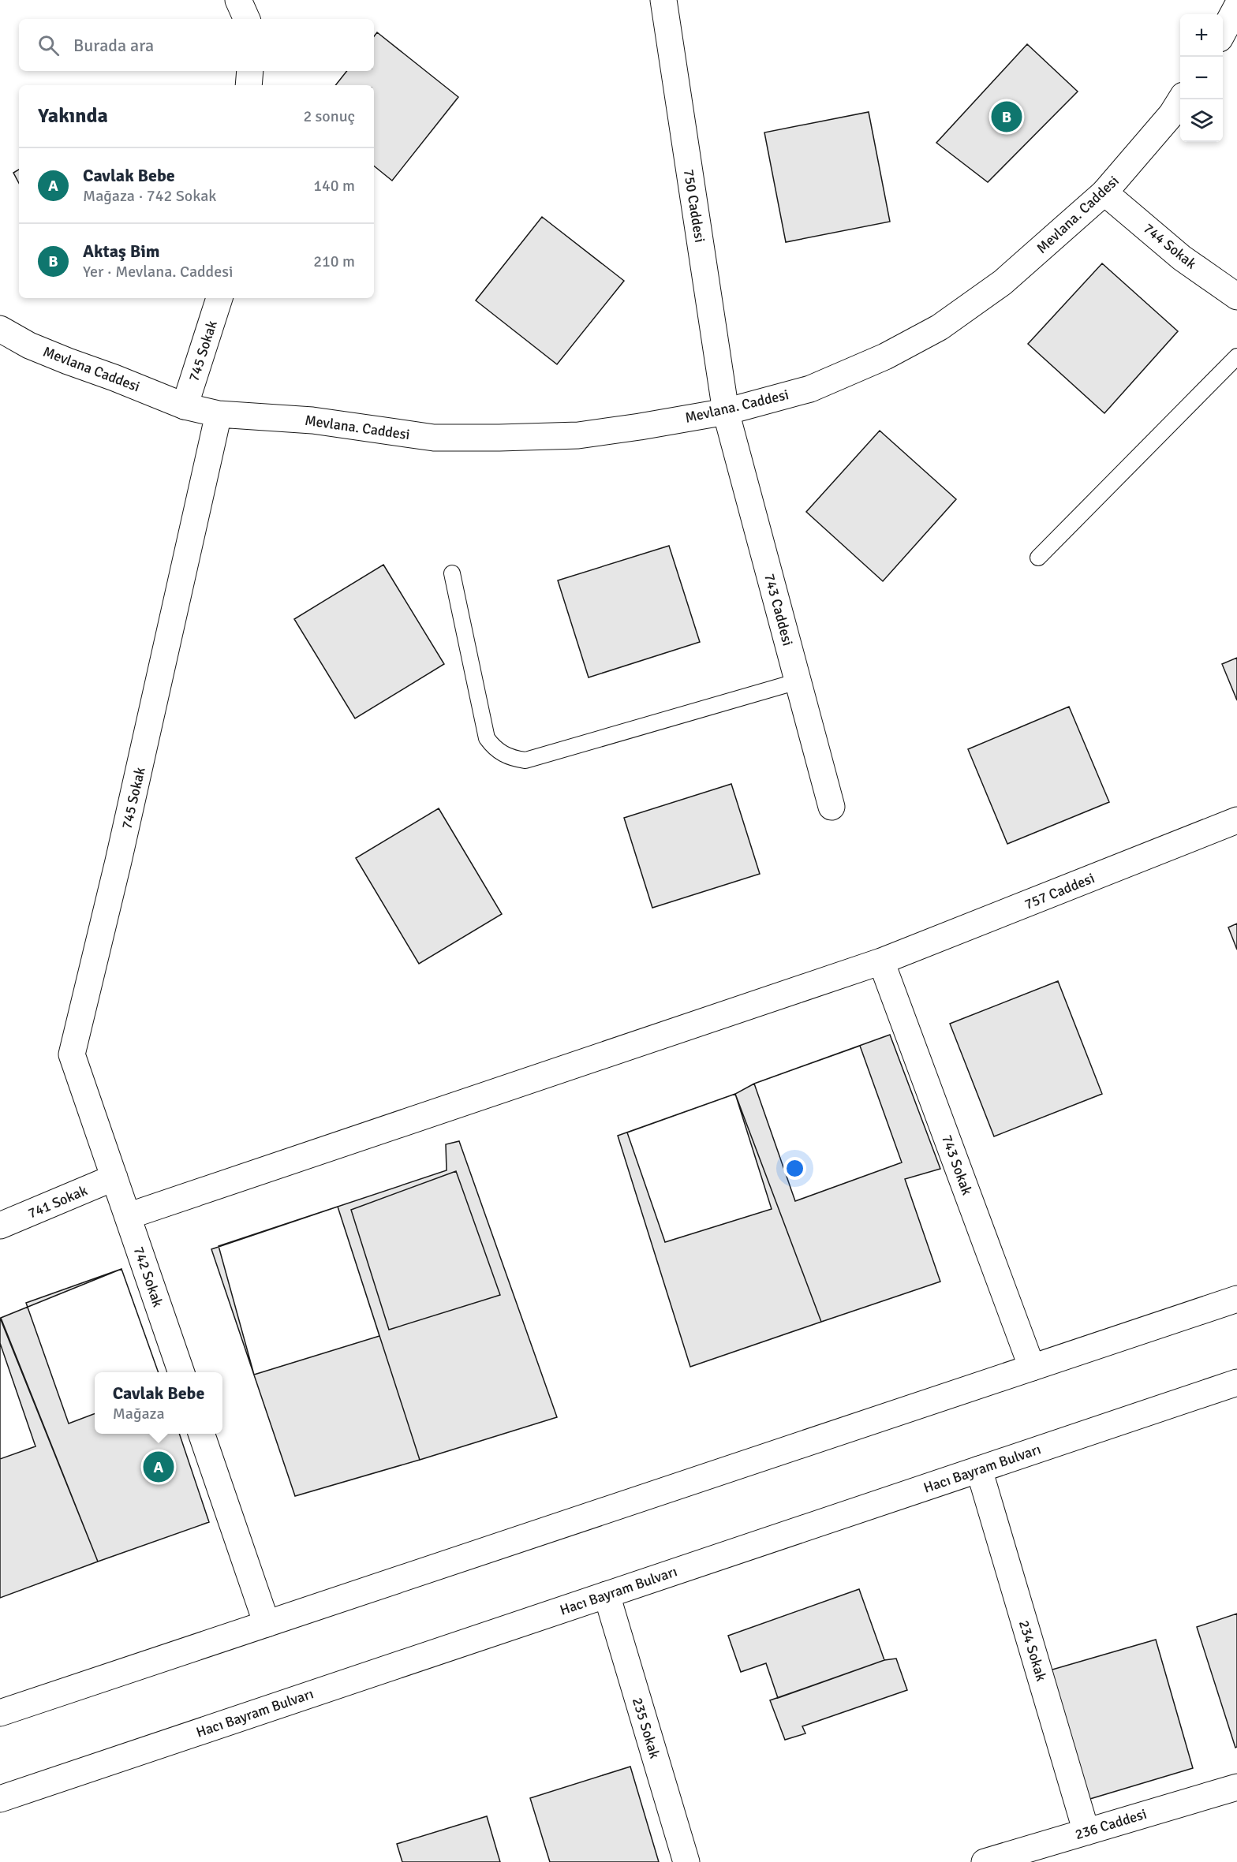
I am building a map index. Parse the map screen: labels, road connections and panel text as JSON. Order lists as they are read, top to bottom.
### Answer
{
  "streets": {
    "street": [
      "750 Caddesi",
      "Mevlana. Caddesi",
      "744 Sokak",
      "745 Sokak",
      "Mevlana Caddesi",
      "743 Caddesi",
      "757 Caddesi",
      "743 Sokak",
      "741 Sokak",
      "742 Sokak",
      "Hacı Bayram Bulvarı",
      "234 Sokak",
      "235 Sokak",
      "236 Caddesi"
    ]
  },
  "crossings": [
    ["750 Caddesi", "Mevlana. Caddesi"],
    ["750 Caddesi", "743 Caddesi"],
    ["Mevlana. Caddesi", "744 Sokak"],
    ["Mevlana. Caddesi", "745 Sokak"],
    ["Mevlana. Caddesi", "Mevlana Caddesi"],
    ["Mevlana. Caddesi", "743 Caddesi"],
    ["745 Sokak", "Mevlana Caddesi"],
    ["745 Sokak", "741 Sokak"],
    ["745 Sokak", "742 Sokak"],
    ["757 Caddesi", "743 Sokak"],
    ["757 Caddesi", "742 Sokak"],
    ["741 Sokak", "742 Sokak"],
    ["Hacı Bayram Bulvarı", "234 Sokak"],
    ["Hacı Bayram Bulvarı", "235 Sokak"],
    ["234 Sokak", "236 Caddesi"]
  ],
  "page": {
    "map_buttons": ["+", "−"],
    "search": "Burada ara",
    "heading": ["Yakında", "2 sonuç"],
    "pins": ["B", "A"],
    "list": [
      {
        "mark": "A",
        "name": "Cavlak Bebe",
        "note": "Mağaza · 742 Sokak",
        "value": "140 m"
      },
      {
        "mark": "B",
        "name": "Aktaş Bim",
        "note": "Yer · Mevlana. Caddesi",
        "value": "210 m"
      }
    ],
    "popup": ["Cavlak Bebe", "Mağaza"]
  }
}
